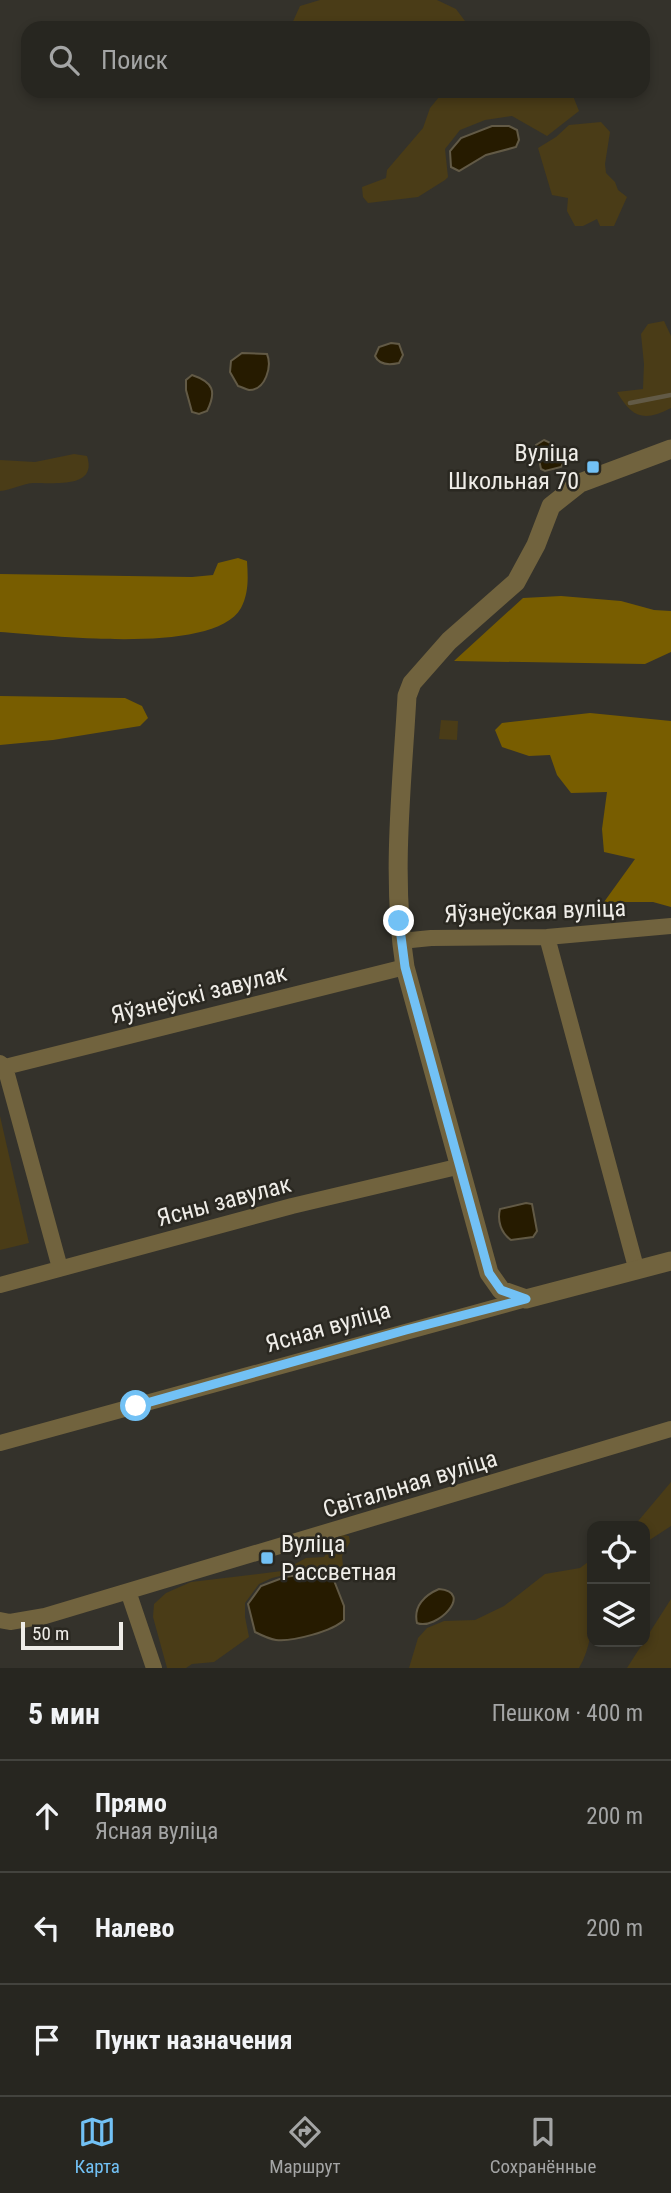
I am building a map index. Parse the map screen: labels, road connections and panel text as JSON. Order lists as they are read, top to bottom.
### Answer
{
  "streets": {
    "street": [
      "Яўзнеўская вуліца",
      "Яўзнеўскі завулак",
      "Ясны завулак",
      "Ясная вуліца",
      "Світальная вуліца"
    ]
  },
  "places": {
    "transit": ["Вуліца Школьная 70", "Вуліца Рассветная"]
  },
  "scale_bar": "50 m",
  "page": {
    "search": "Поиск",
    "scale": "50 m",
    "heading": ["5 мин", "Пешком · 400 m"],
    "list": [
      ["Прямо", "Ясная вуліца", "200 m"],
      ["Налево", "200 m"],
      "Пункт назначения"
    ],
    "nav": ["Карта", "Маршрут", "Сохранённые"]
  }
}
